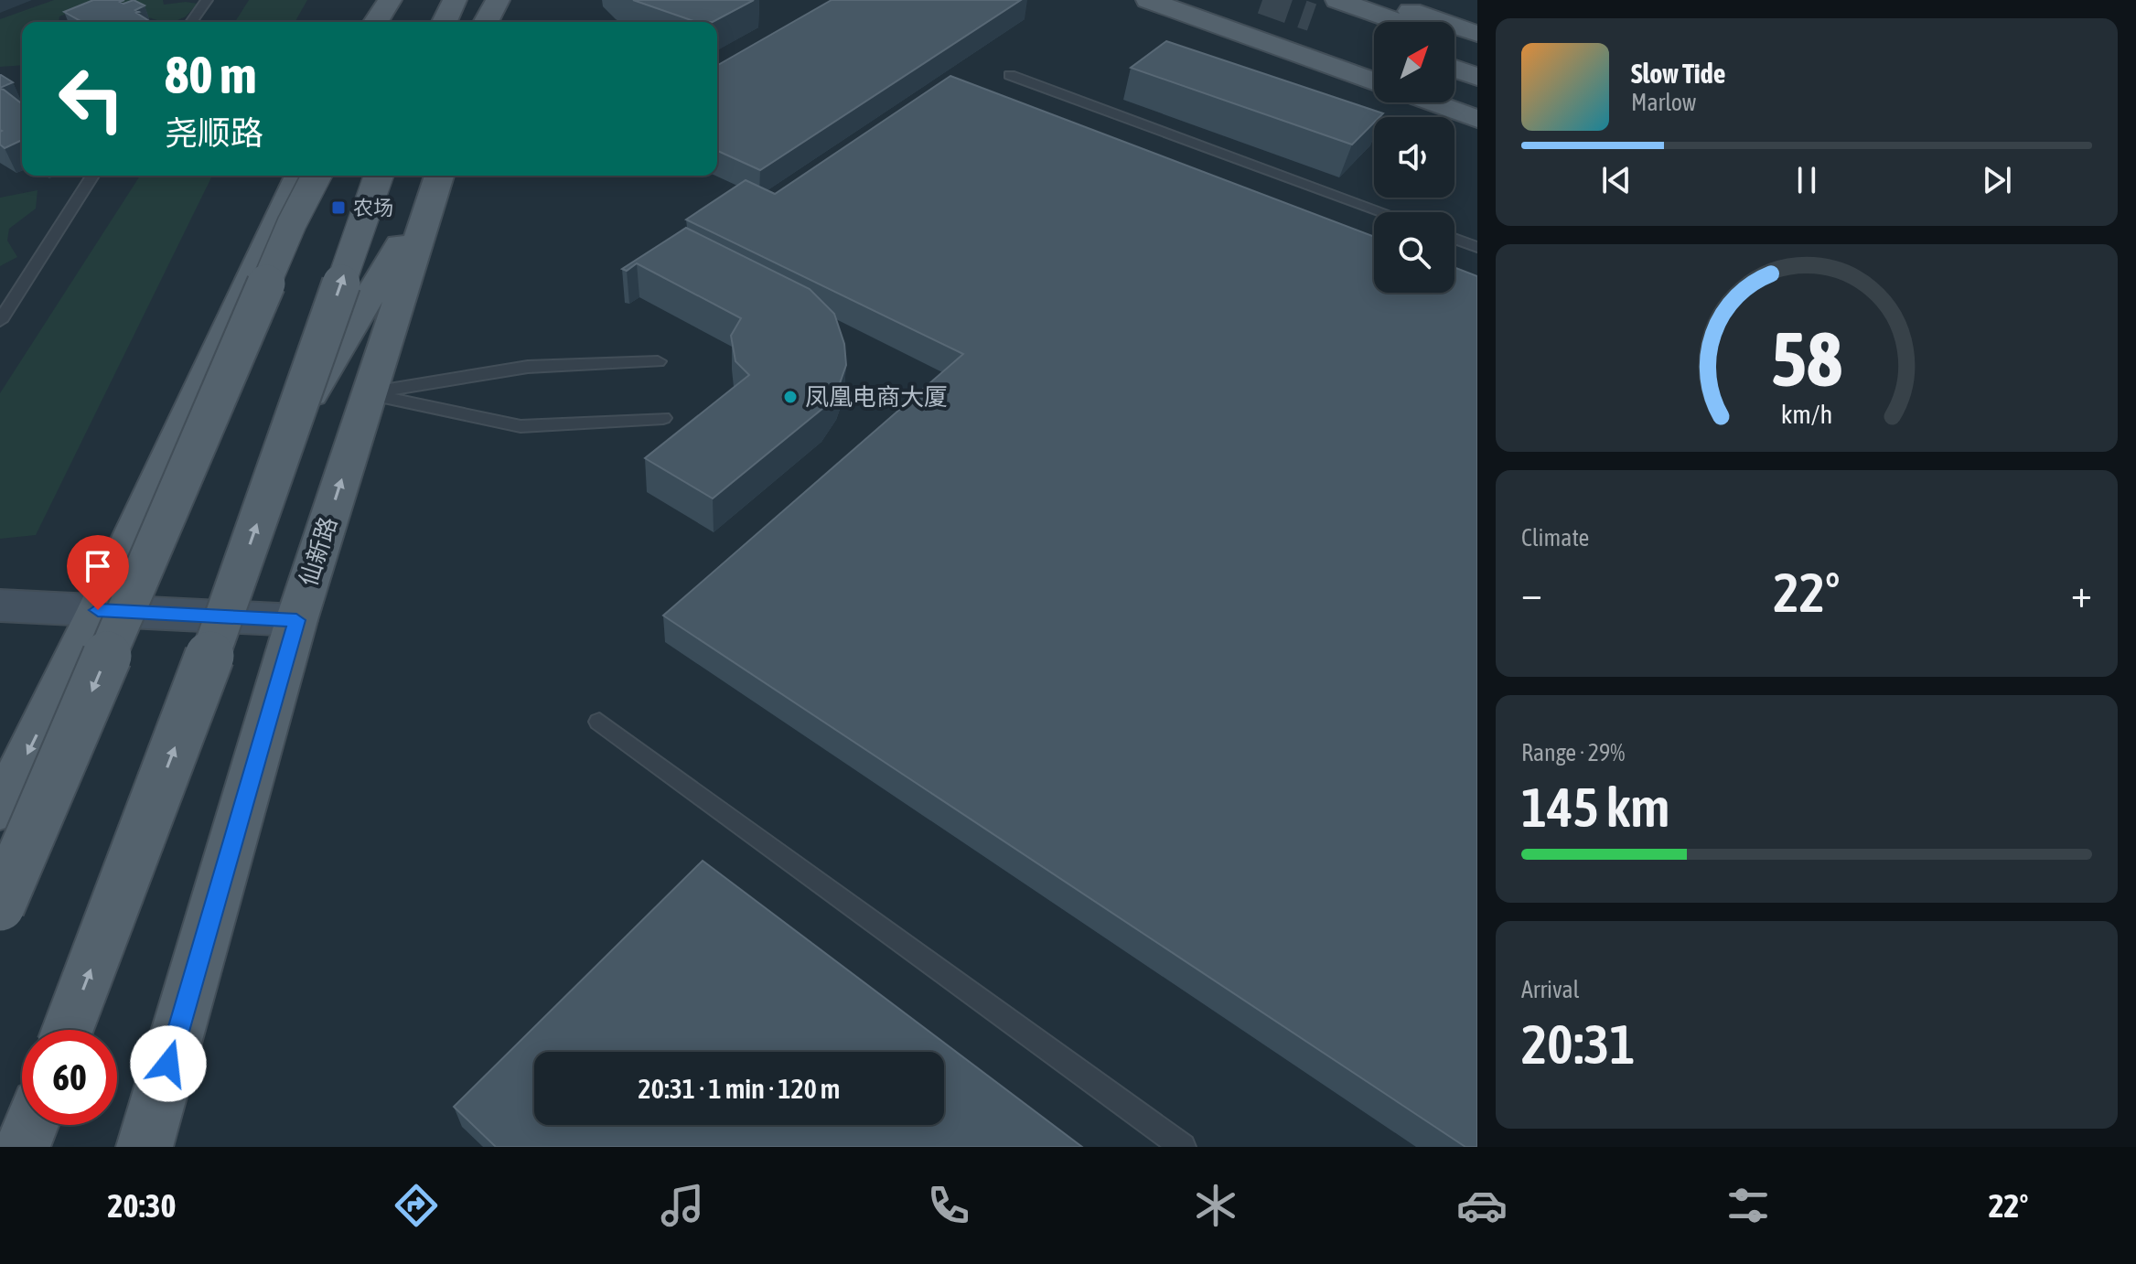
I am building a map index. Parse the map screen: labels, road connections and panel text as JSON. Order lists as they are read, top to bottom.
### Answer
{
  "streets": {
    "main road": ["仙新路"]
  },
  "places": {
    "transit": ["农场"],
    "other": ["凤凰电商大厦"]
  },
  "north": "top right",
  "page": {
    "turn": ["80 m", "尧顺路"],
    "song": ["Slow Tide", "Marlow"],
    "tile": [
      "Climate",
      ["Range · 29%", "145 km"],
      ["Arrival", "20:31"]
    ],
    "heat": ["−", "22°", "+"],
    "limit": "60",
    "trip": "20:31 · 1 min · 120 m",
    "tabs": ["20:30", "22°"],
    "gauge": ["58", "km/h"]
  }
}
